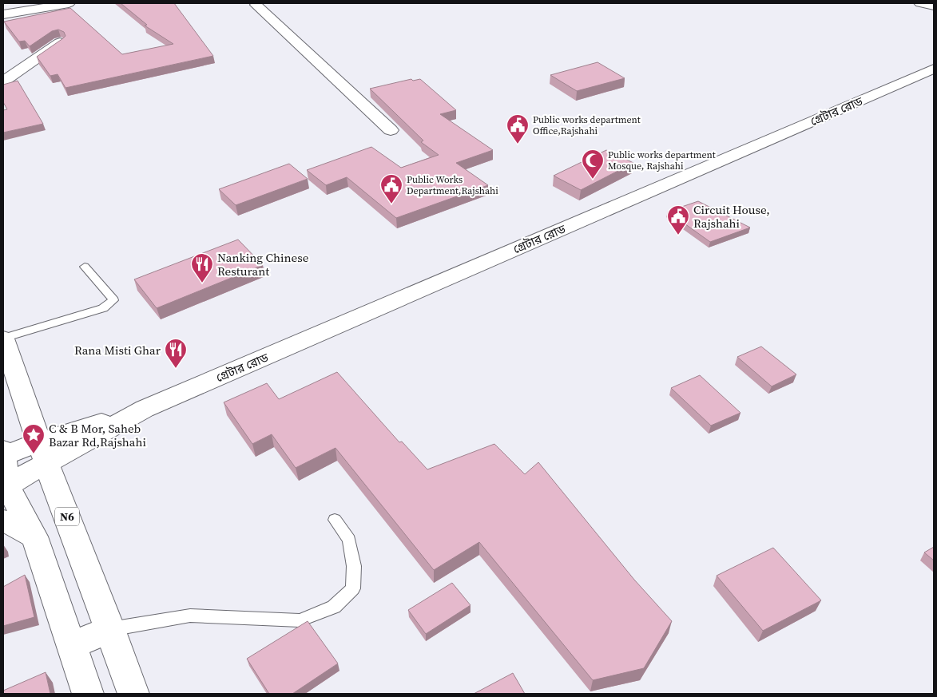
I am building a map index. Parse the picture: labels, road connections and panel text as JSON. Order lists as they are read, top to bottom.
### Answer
{
  "streets": {
    "main road": ["গ্রেটার রোড", "N6"]
  },
  "crossings": [
    ["গ্রেটার রোড", "N6"]
  ],
  "places": {
    "public building": ["Public works department Office,Rajshahi", "Public Works Department,Rajshahi", "Circuit House, Rajshahi"],
    "mosque": ["Public works department Mosque, Rajshahi"],
    "restaurant": ["Nanking Chinese Resturant", "Rana Misti Ghar"],
    "place": ["C & B Mor, Saheb Bazar Rd,Rajshahi"]
  }
}
